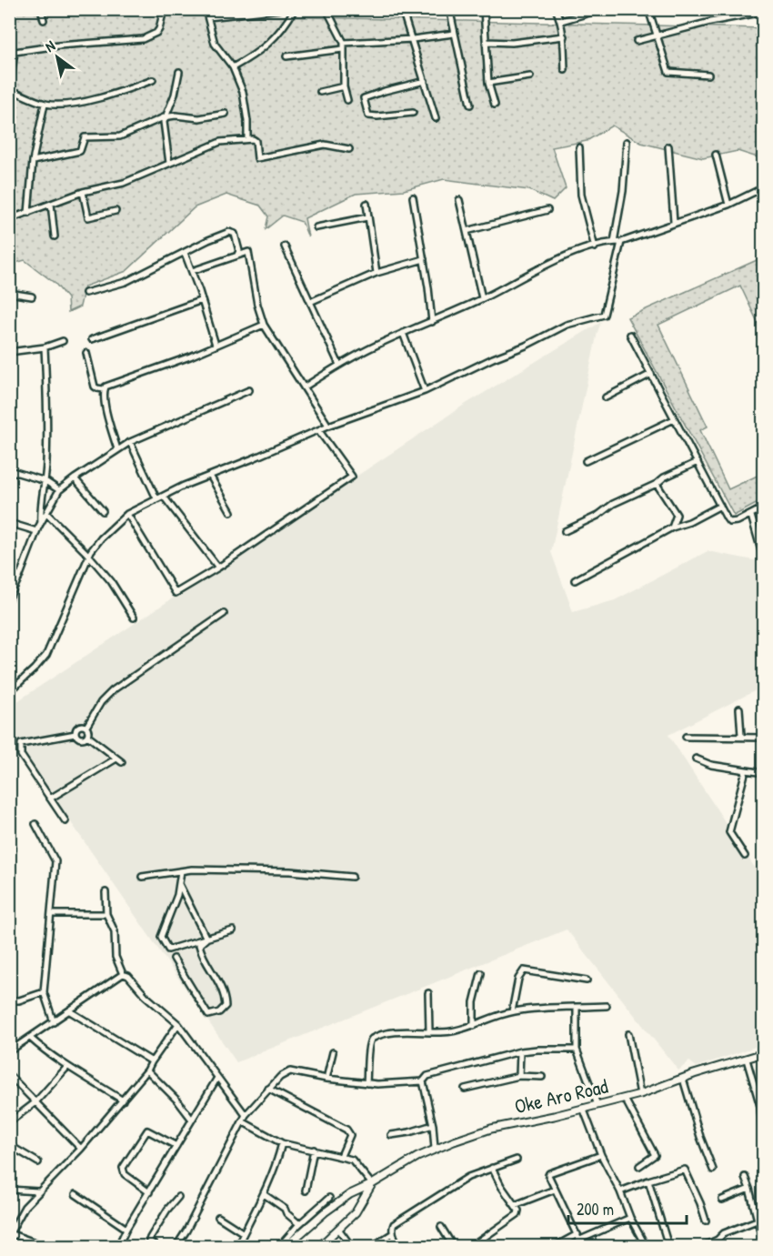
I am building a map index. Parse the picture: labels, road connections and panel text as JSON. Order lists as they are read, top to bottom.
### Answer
{
  "streets": {
    "main road": ["Oke Aro Road"]
  },
  "scale_bar": "200 m",
  "north": "top left"
}
